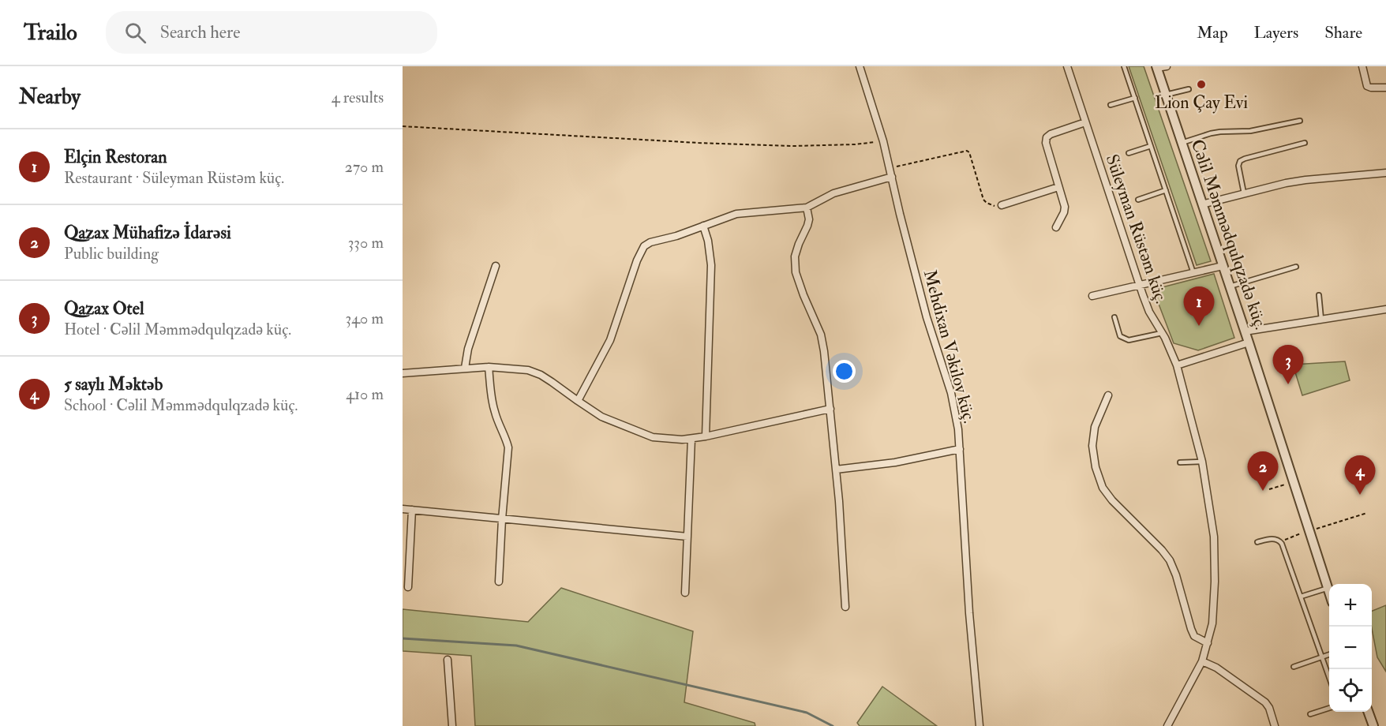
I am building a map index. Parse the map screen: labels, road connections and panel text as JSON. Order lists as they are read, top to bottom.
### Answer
{
  "streets": {
    "street": ["Süleyman Rüstəm küç.", "Cəlil Məmmədqulqzadə küç.", "Mehdixan Vəkilov küç."]
  },
  "places": ["Lion Çay Evi"],
  "page": {
    "header": "Trailo",
    "search": "Search here",
    "nav": ["Map", "Layers", "Share"],
    "heading": ["Nearby", "4 results"],
    "list": [
      {
        "mark": "1",
        "name": "Elçin Restoran",
        "note": "Restaurant · Süleyman Rüstəm küç.",
        "value": "270 m"
      },
      {
        "mark": "2",
        "name": "Qazax Mühafizə İdarəsi",
        "note": "Public building",
        "value": "330 m"
      },
      {
        "mark": "3",
        "name": "Qazax Otel",
        "note": "Hotel · Cəlil Məmmədqulqzadə küç.",
        "value": "340 m"
      },
      {
        "mark": "4",
        "name": "5 saylı Məktəb",
        "note": "School · Cəlil Məmmədqulqzadə küç.",
        "value": "410 m"
      }
    ],
    "pins": [
      "1",
      "3",
      "2",
      "4"
    ],
    "map_buttons": ["+", "−"]
  }
}
